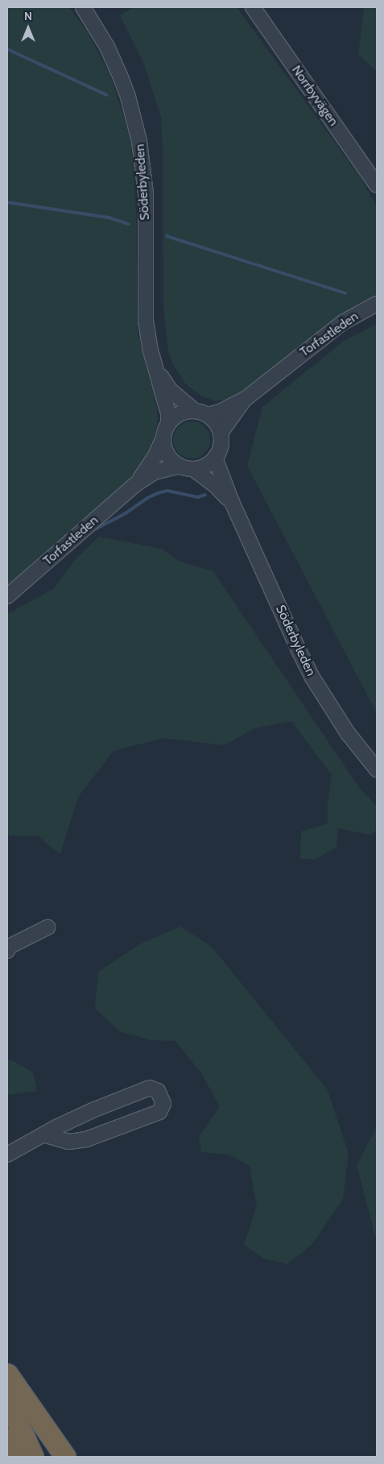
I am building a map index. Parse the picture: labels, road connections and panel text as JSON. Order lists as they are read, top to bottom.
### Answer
{
  "streets": {
    "street": ["Norrbyvägen", "Söderbyleden", "Torfastleden"]
  },
  "crossings": [
    ["Söderbyleden", "Torfastleden"]
  ],
  "north": "top"
}
